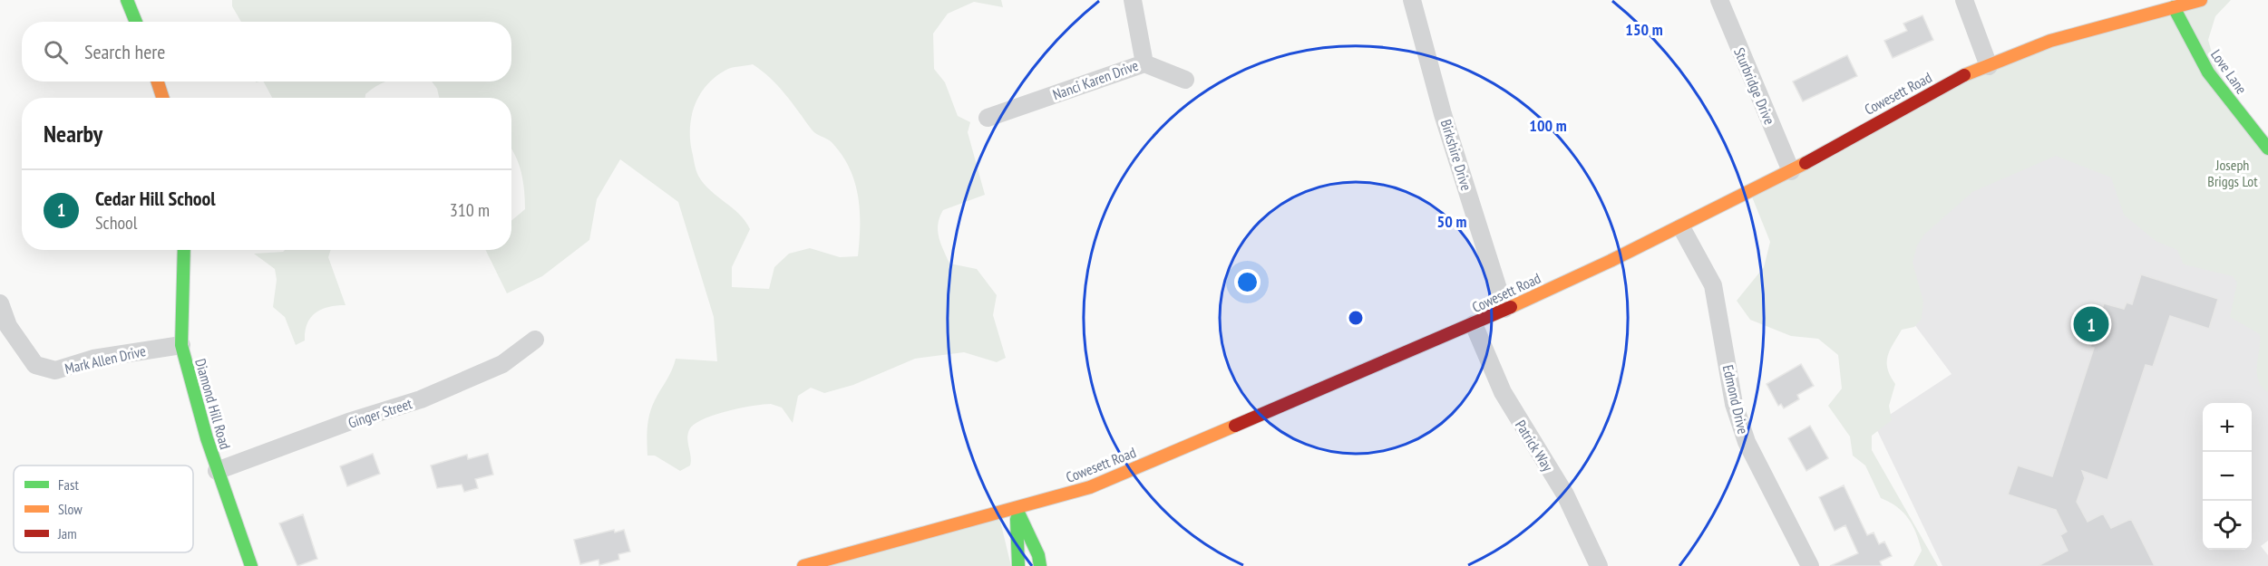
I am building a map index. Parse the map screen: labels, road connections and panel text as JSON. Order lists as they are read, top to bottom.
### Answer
{
  "streets": {
    "main road": ["Love Lane", "Cowesett Road", "Diamond Hill Road"],
    "street": [
      "Nanci Karen Drive",
      "Sturbridge Drive",
      "Birkshire Drive",
      "Mark Allen Drive",
      "Edmond Drive",
      "Ginger Street",
      "Patrick Way"
    ]
  },
  "crossings": [
    ["Love Lane", "Cowesett Road"],
    ["Sturbridge Drive", "Cowesett Road"],
    ["Cowesett Road", "Birkshire Drive"],
    ["Cowesett Road", "Edmond Drive"],
    ["Cowesett Road", "Patrick Way"],
    ["Mark Allen Drive", "Diamond Hill Road"],
    ["Diamond Hill Road", "Ginger Street"]
  ],
  "parks": ["Joseph Briggs Lot"],
  "legend": ["Fast", "Slow", "Jam"],
  "page": {
    "search": "Search here",
    "heading": "Nearby",
    "list": [
      {
        "mark": "1",
        "name": "Cedar Hill School",
        "note": "School",
        "value": "310 m"
      }
    ],
    "pins": "1",
    "map_buttons": ["+", "−"]
  },
  "rings": ["150 m", "100 m", "50 m"]
}
